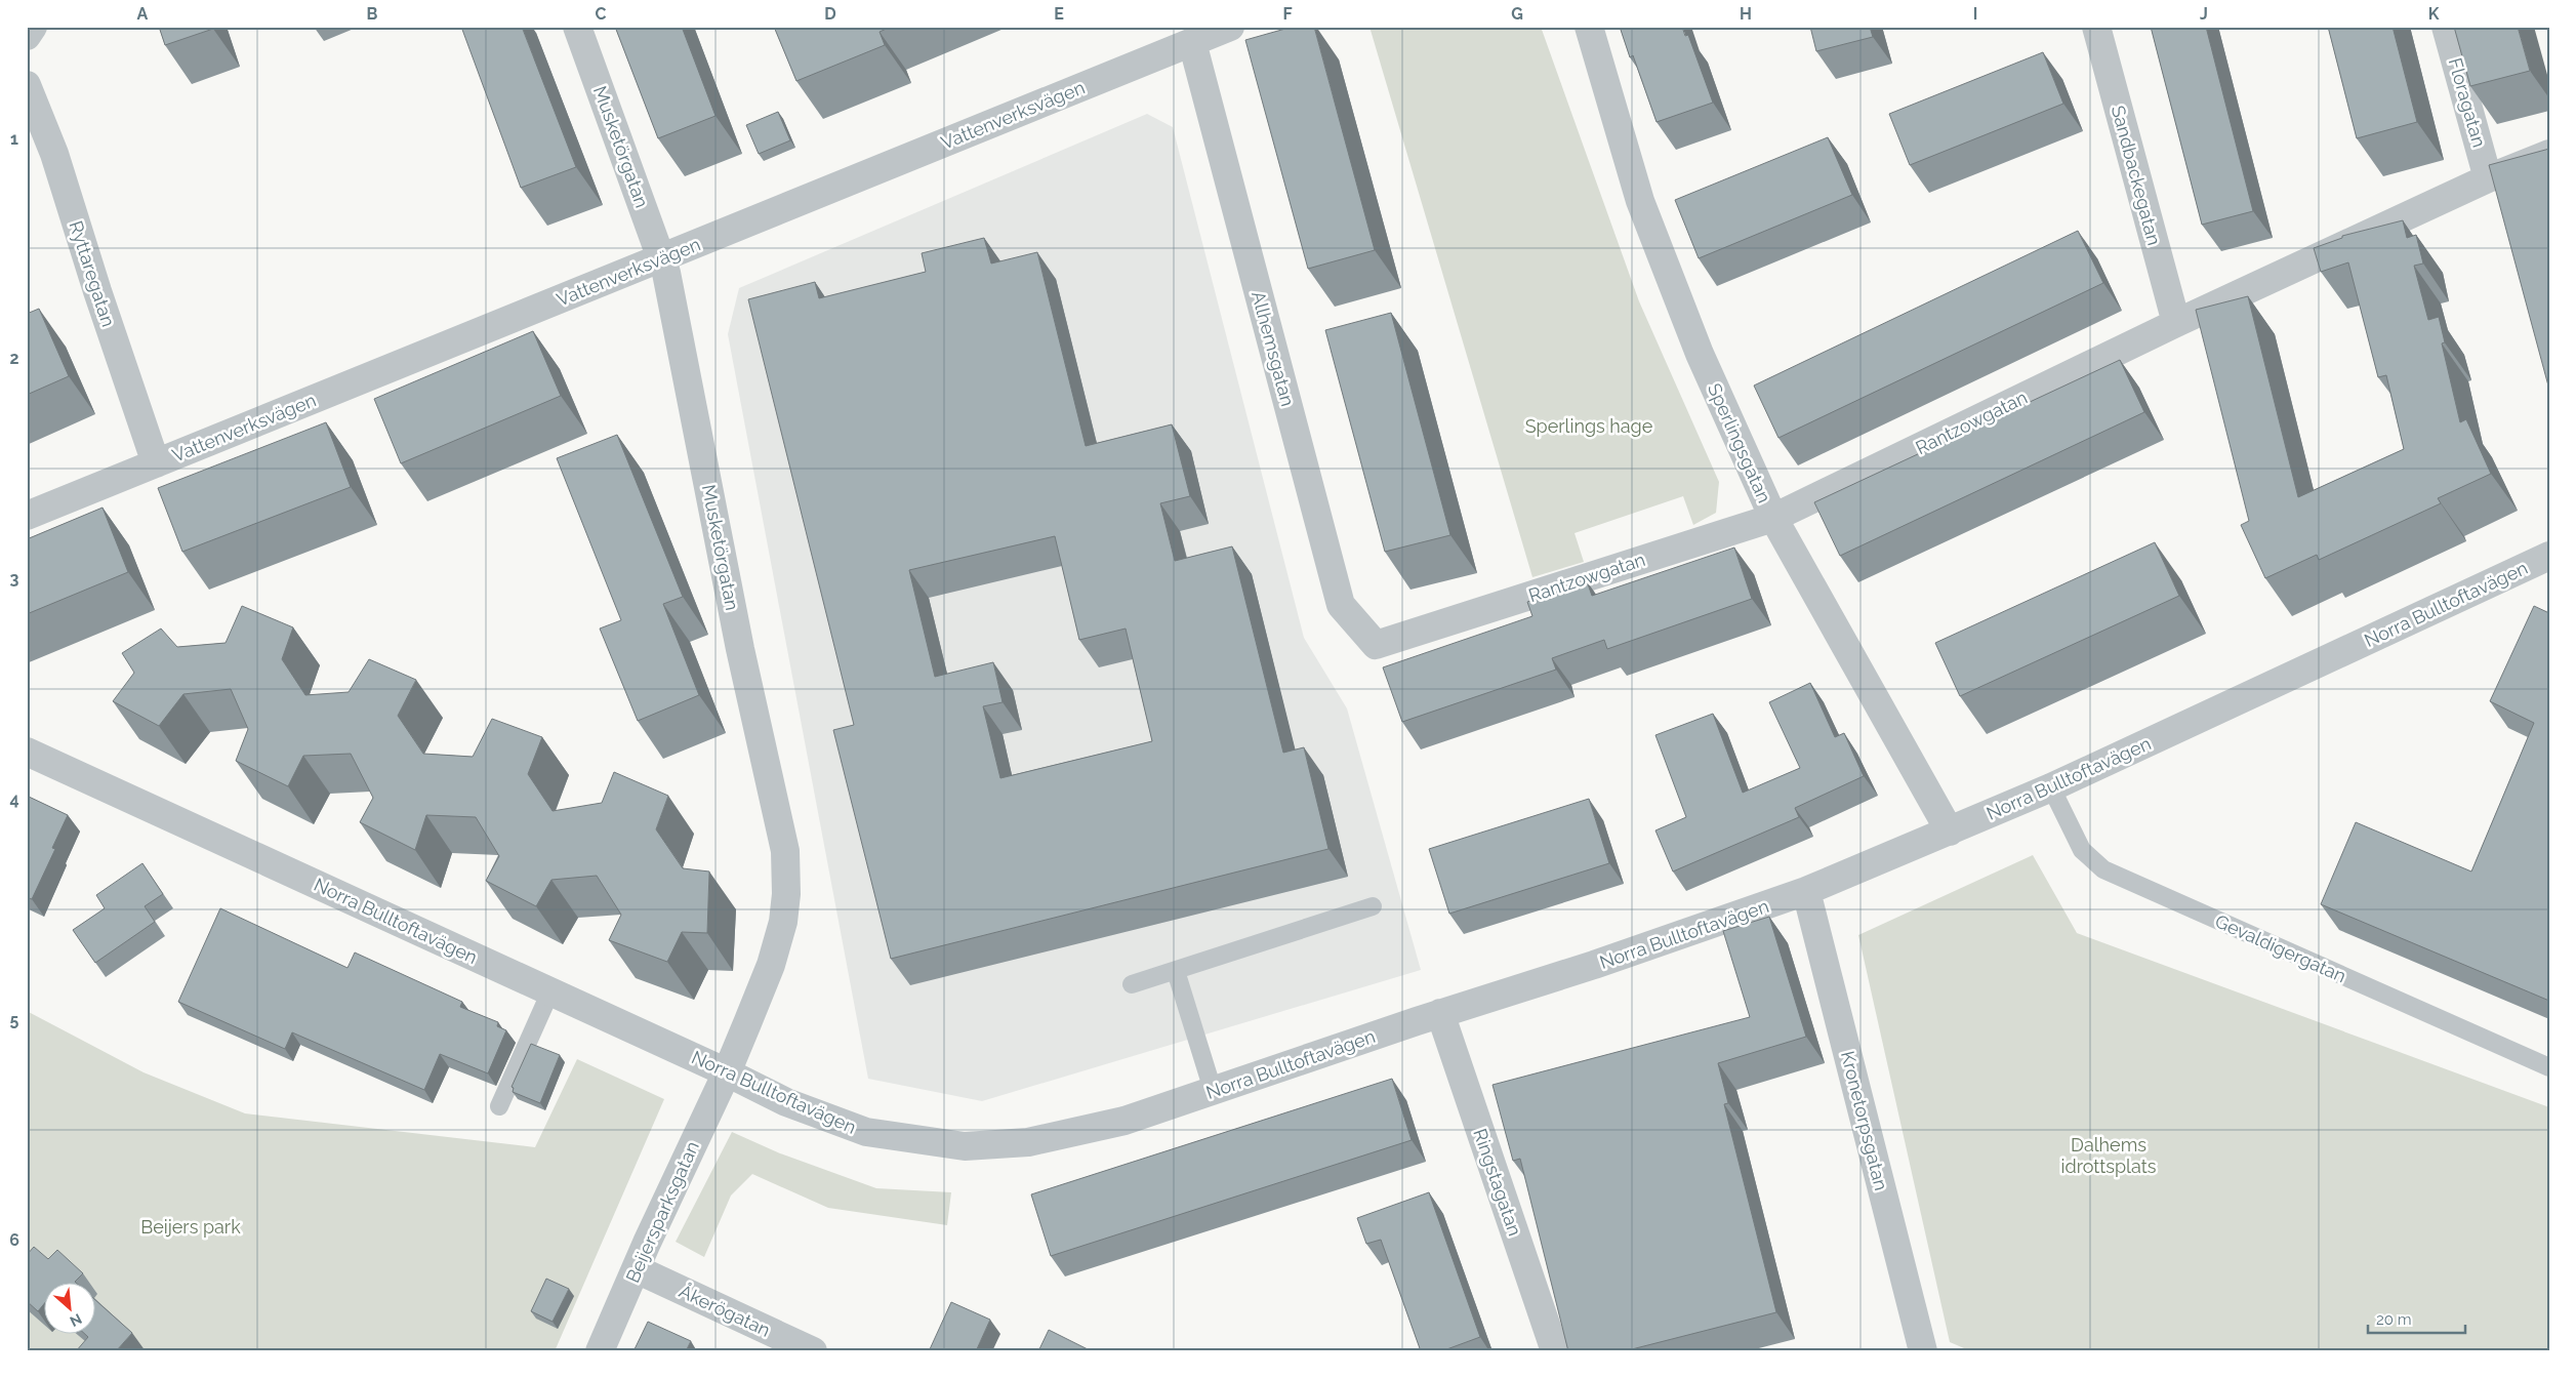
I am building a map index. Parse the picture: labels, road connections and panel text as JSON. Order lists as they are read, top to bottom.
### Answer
{
  "streets": {
    "street": [
      "Floragatan",
      "Vattenverksvägen",
      "Musketörgatan",
      "Sandbackegatan",
      "Ryttaregatan",
      "Allhemsgatan",
      "Rantzowgatan",
      "Sperlingsgatan",
      "Norra Bulltoftavägen",
      "Kronetorpsgatan",
      "Ringstagatan",
      "Beijersparksgatan",
      "Åkerögatan"
    ],
    "lane": ["Gevaldigergatan"]
  },
  "crossings": [
    ["Floragatan", "Rantzowgatan"],
    ["Vattenverksvägen", "Musketörgatan"],
    ["Vattenverksvägen", "Ryttaregatan"],
    ["Vattenverksvägen", "Allhemsgatan"],
    ["Musketörgatan", "Norra Bulltoftavägen"],
    ["Musketörgatan", "Beijersparksgatan"],
    ["Sandbackegatan", "Rantzowgatan"],
    ["Allhemsgatan", "Rantzowgatan"],
    ["Rantzowgatan", "Sperlingsgatan"],
    ["Sperlingsgatan", "Norra Bulltoftavägen"],
    ["Norra Bulltoftavägen", "Gevaldigergatan"],
    ["Norra Bulltoftavägen", "Kronetorpsgatan"],
    ["Norra Bulltoftavägen", "Ringstagatan"],
    ["Norra Bulltoftavägen", "Beijersparksgatan"],
    ["Beijersparksgatan", "Åkerögatan"]
  ],
  "parks": ["Sperlings hage", "Dalhems idrottsplats", "Beijers park"],
  "scale_bar": "20 m",
  "north": "bottom right",
  "grid": {
    "columns": [
      "A",
      "B",
      "C",
      "D",
      "E",
      "F",
      "G",
      "H",
      "I",
      "J",
      "K"
    ],
    "rows": [
      "1",
      "2",
      "3",
      "4",
      "5",
      "6"
    ]
  }
}
